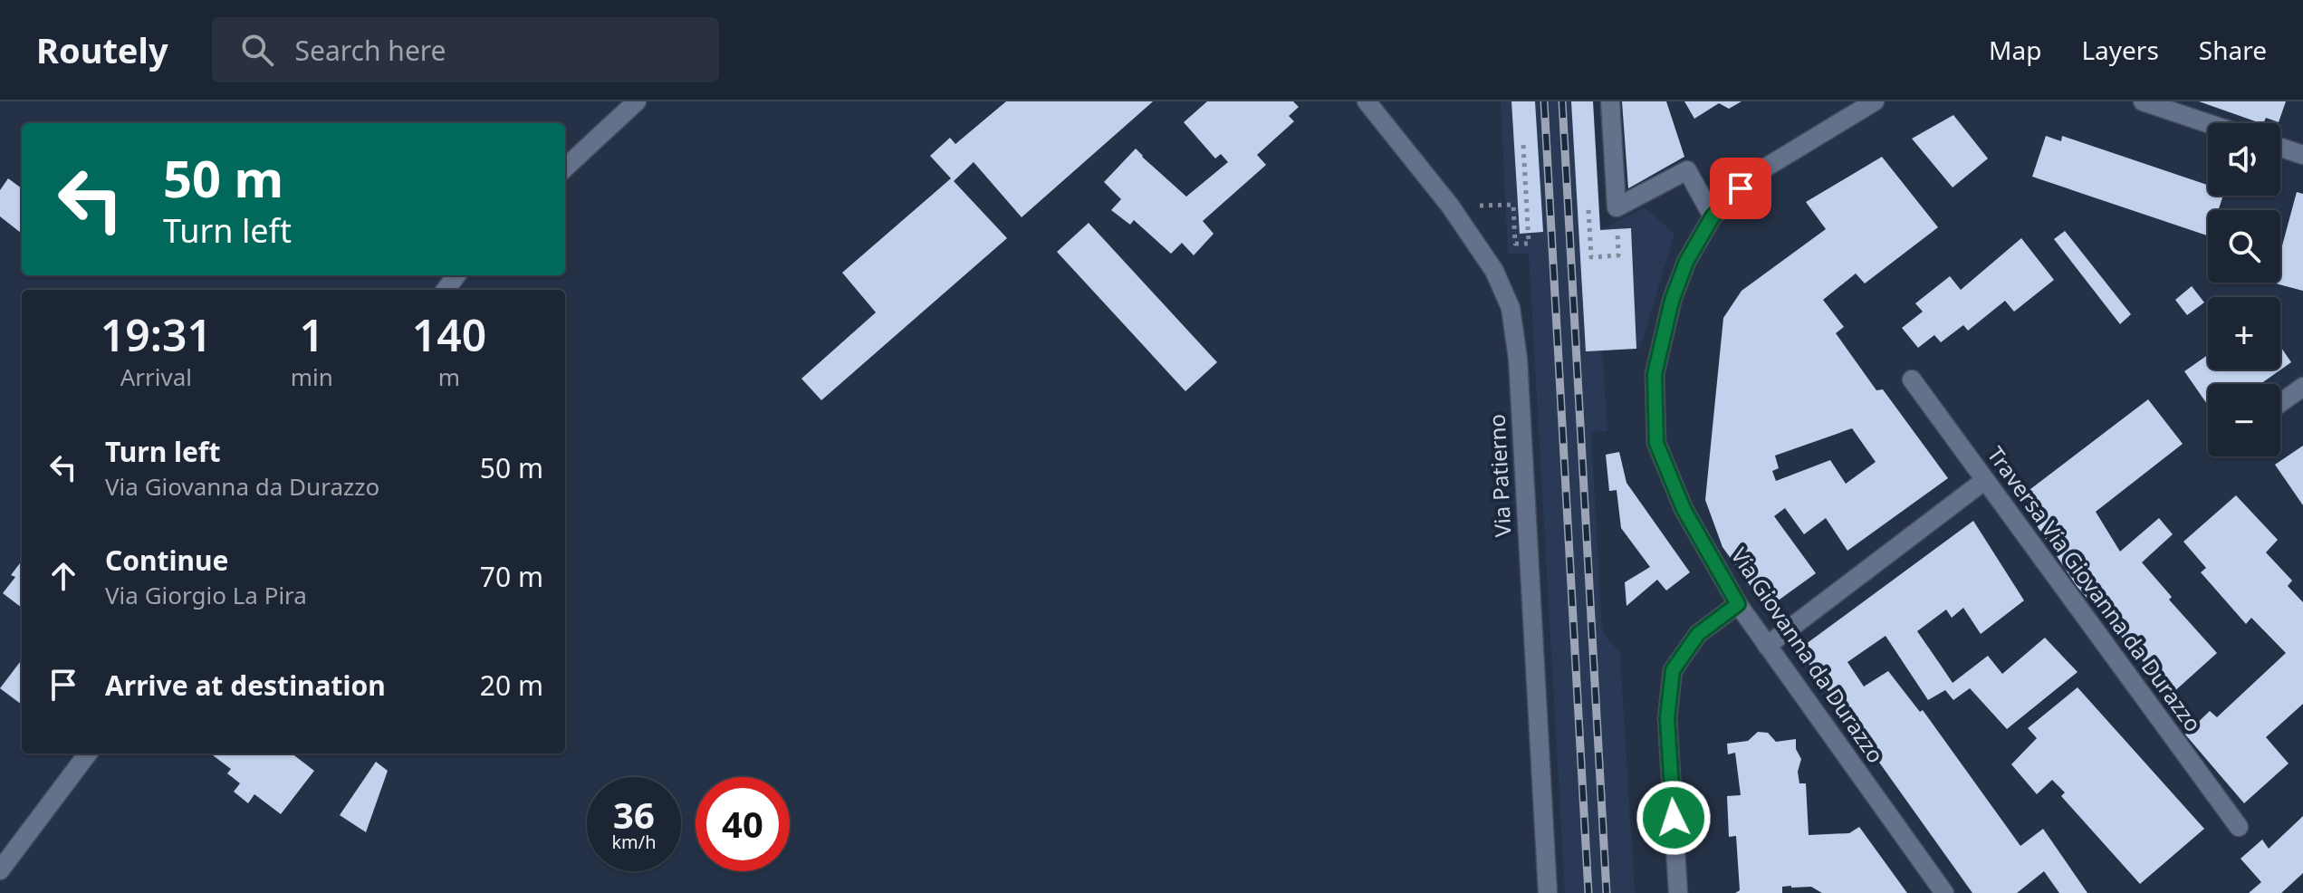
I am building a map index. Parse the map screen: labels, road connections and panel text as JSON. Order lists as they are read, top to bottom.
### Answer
{
  "streets": {
    "street": ["Via Patierno", "Traversa Via Giovanna da Durazzo", "Via Giovanna da Durazzo"]
  },
  "page": {
    "header": "Routely",
    "search": "Search here",
    "nav": ["Map", "Layers", "Share"],
    "map_buttons": ["+", "−"],
    "turn": ["50 m", "Turn left"],
    "eta": [
      "19:31",
      "Arrival",
      "1",
      "min",
      "140",
      "m"
    ],
    "list": [
      {
        "name": "Turn left",
        "note": "Via Giovanna da Durazzo",
        "value": "50 m"
      },
      {
        "name": "Continue",
        "note": "Via Giorgio La Pira",
        "value": "70 m"
      },
      {
        "name": "Arrive at destination",
        "value": "20 m"
      }
    ],
    "speed": "36 km/h",
    "limit": "40"
  }
}
